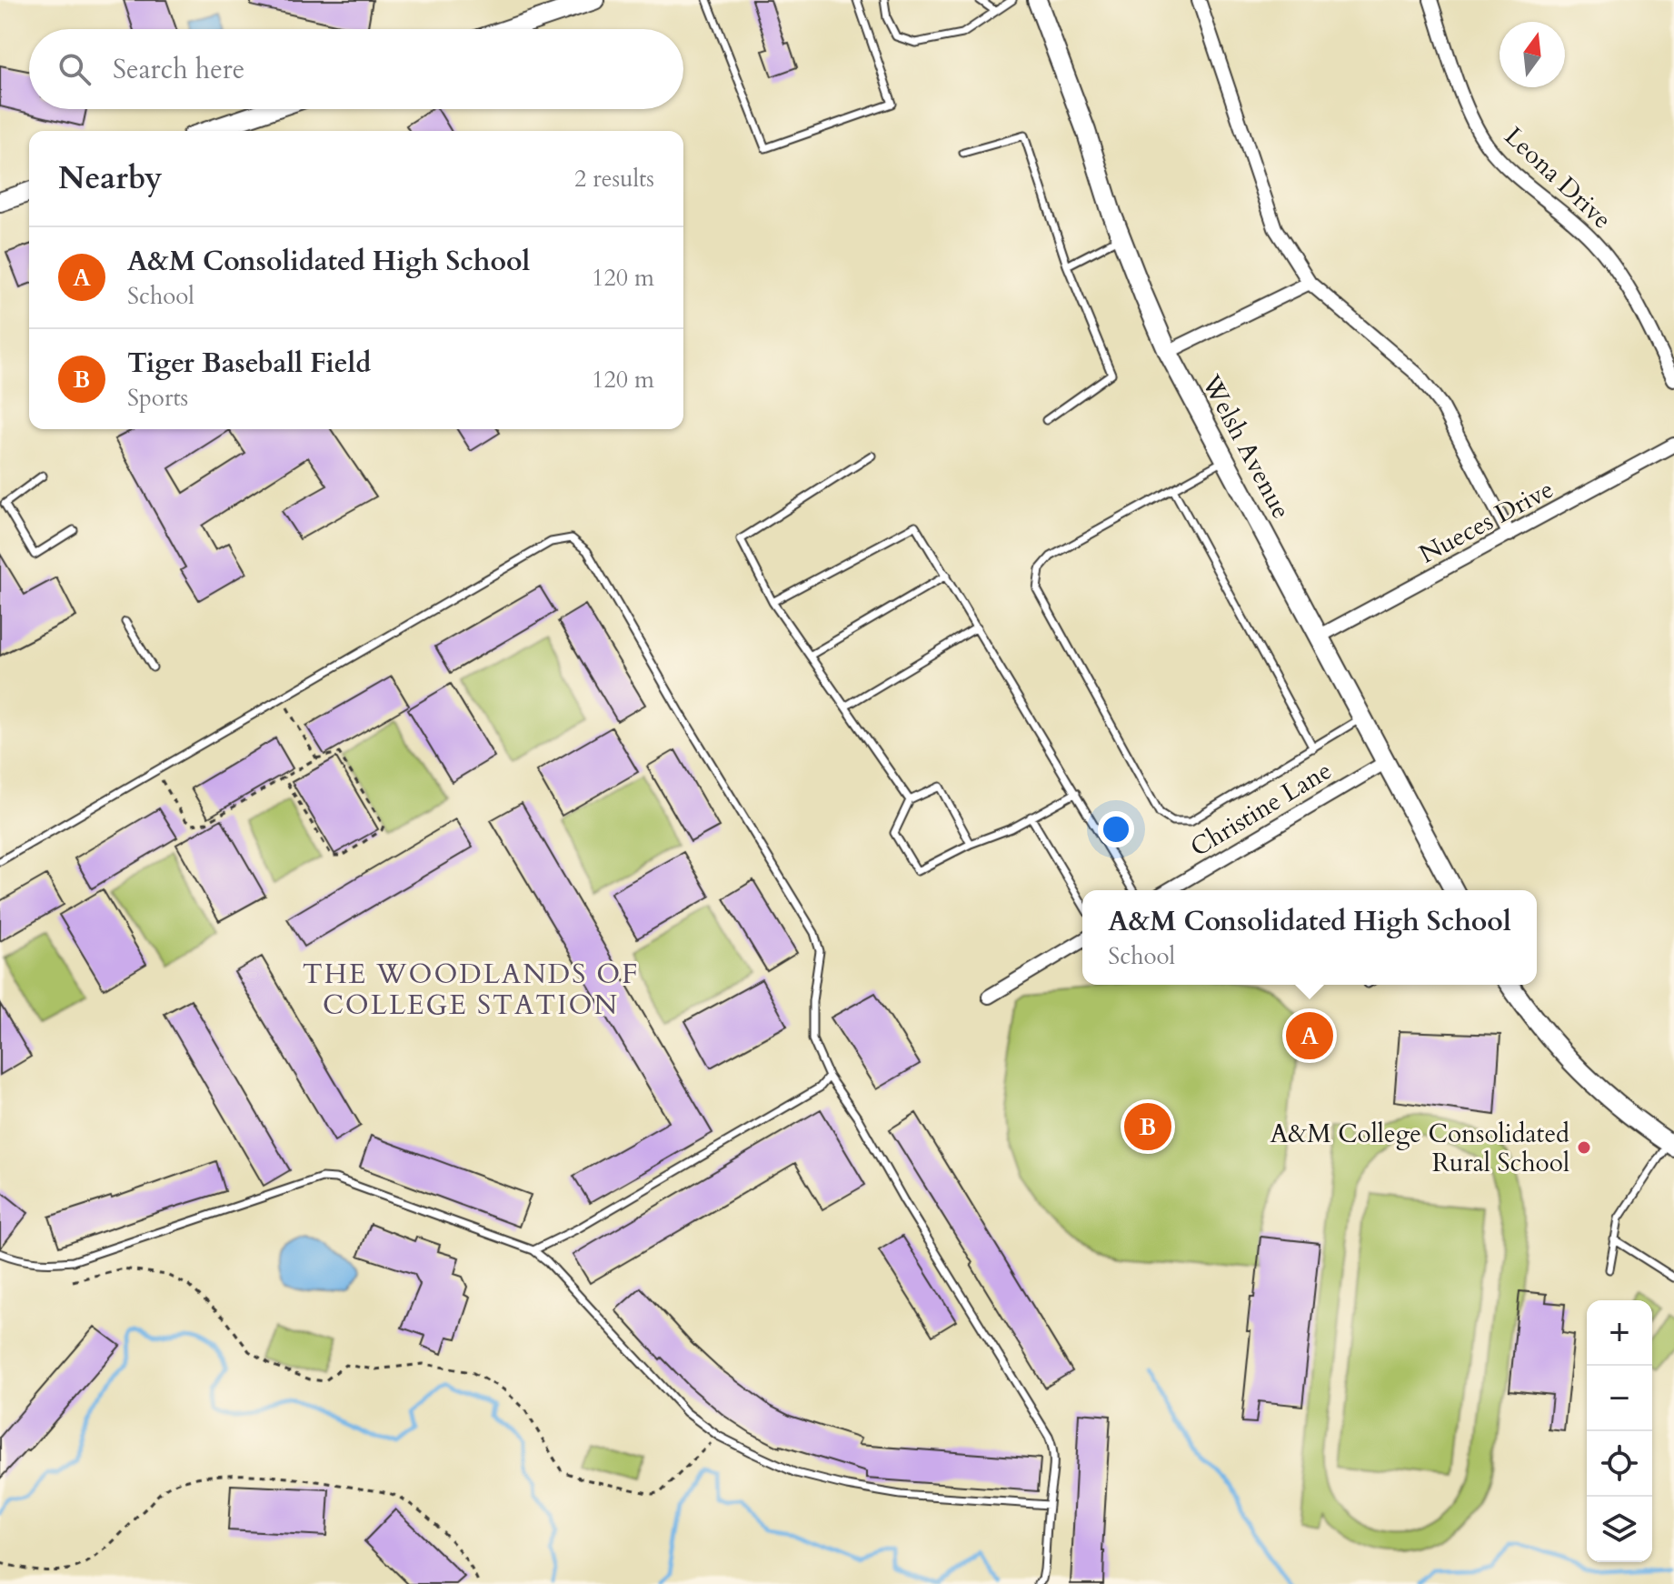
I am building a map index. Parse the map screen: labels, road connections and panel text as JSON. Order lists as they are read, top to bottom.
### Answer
{
  "streets": {
    "main road": ["Welsh Avenue"],
    "street": ["Leona Drive", "Nueces Drive", "Christine Lane"]
  },
  "crossings": [
    ["Welsh Avenue", "Nueces Drive"],
    ["Welsh Avenue", "Christine Lane"]
  ],
  "districts": ["THE WOODLANDS OF COLLEGE STATION"],
  "places": ["A&M College Consolidated Rural School"],
  "north": "top",
  "page": {
    "search": "Search here",
    "heading": ["Nearby", "2 results"],
    "list": [
      {
        "mark": "A",
        "name": "A&M Consolidated High School",
        "note": "School",
        "value": "120 m"
      },
      {
        "mark": "B",
        "name": "Tiger Baseball Field",
        "note": "Sports",
        "value": "120 m"
      }
    ],
    "popup": ["A&M Consolidated High School", "School"],
    "pins": ["A", "B"],
    "map_buttons": ["+", "−"]
  }
}
